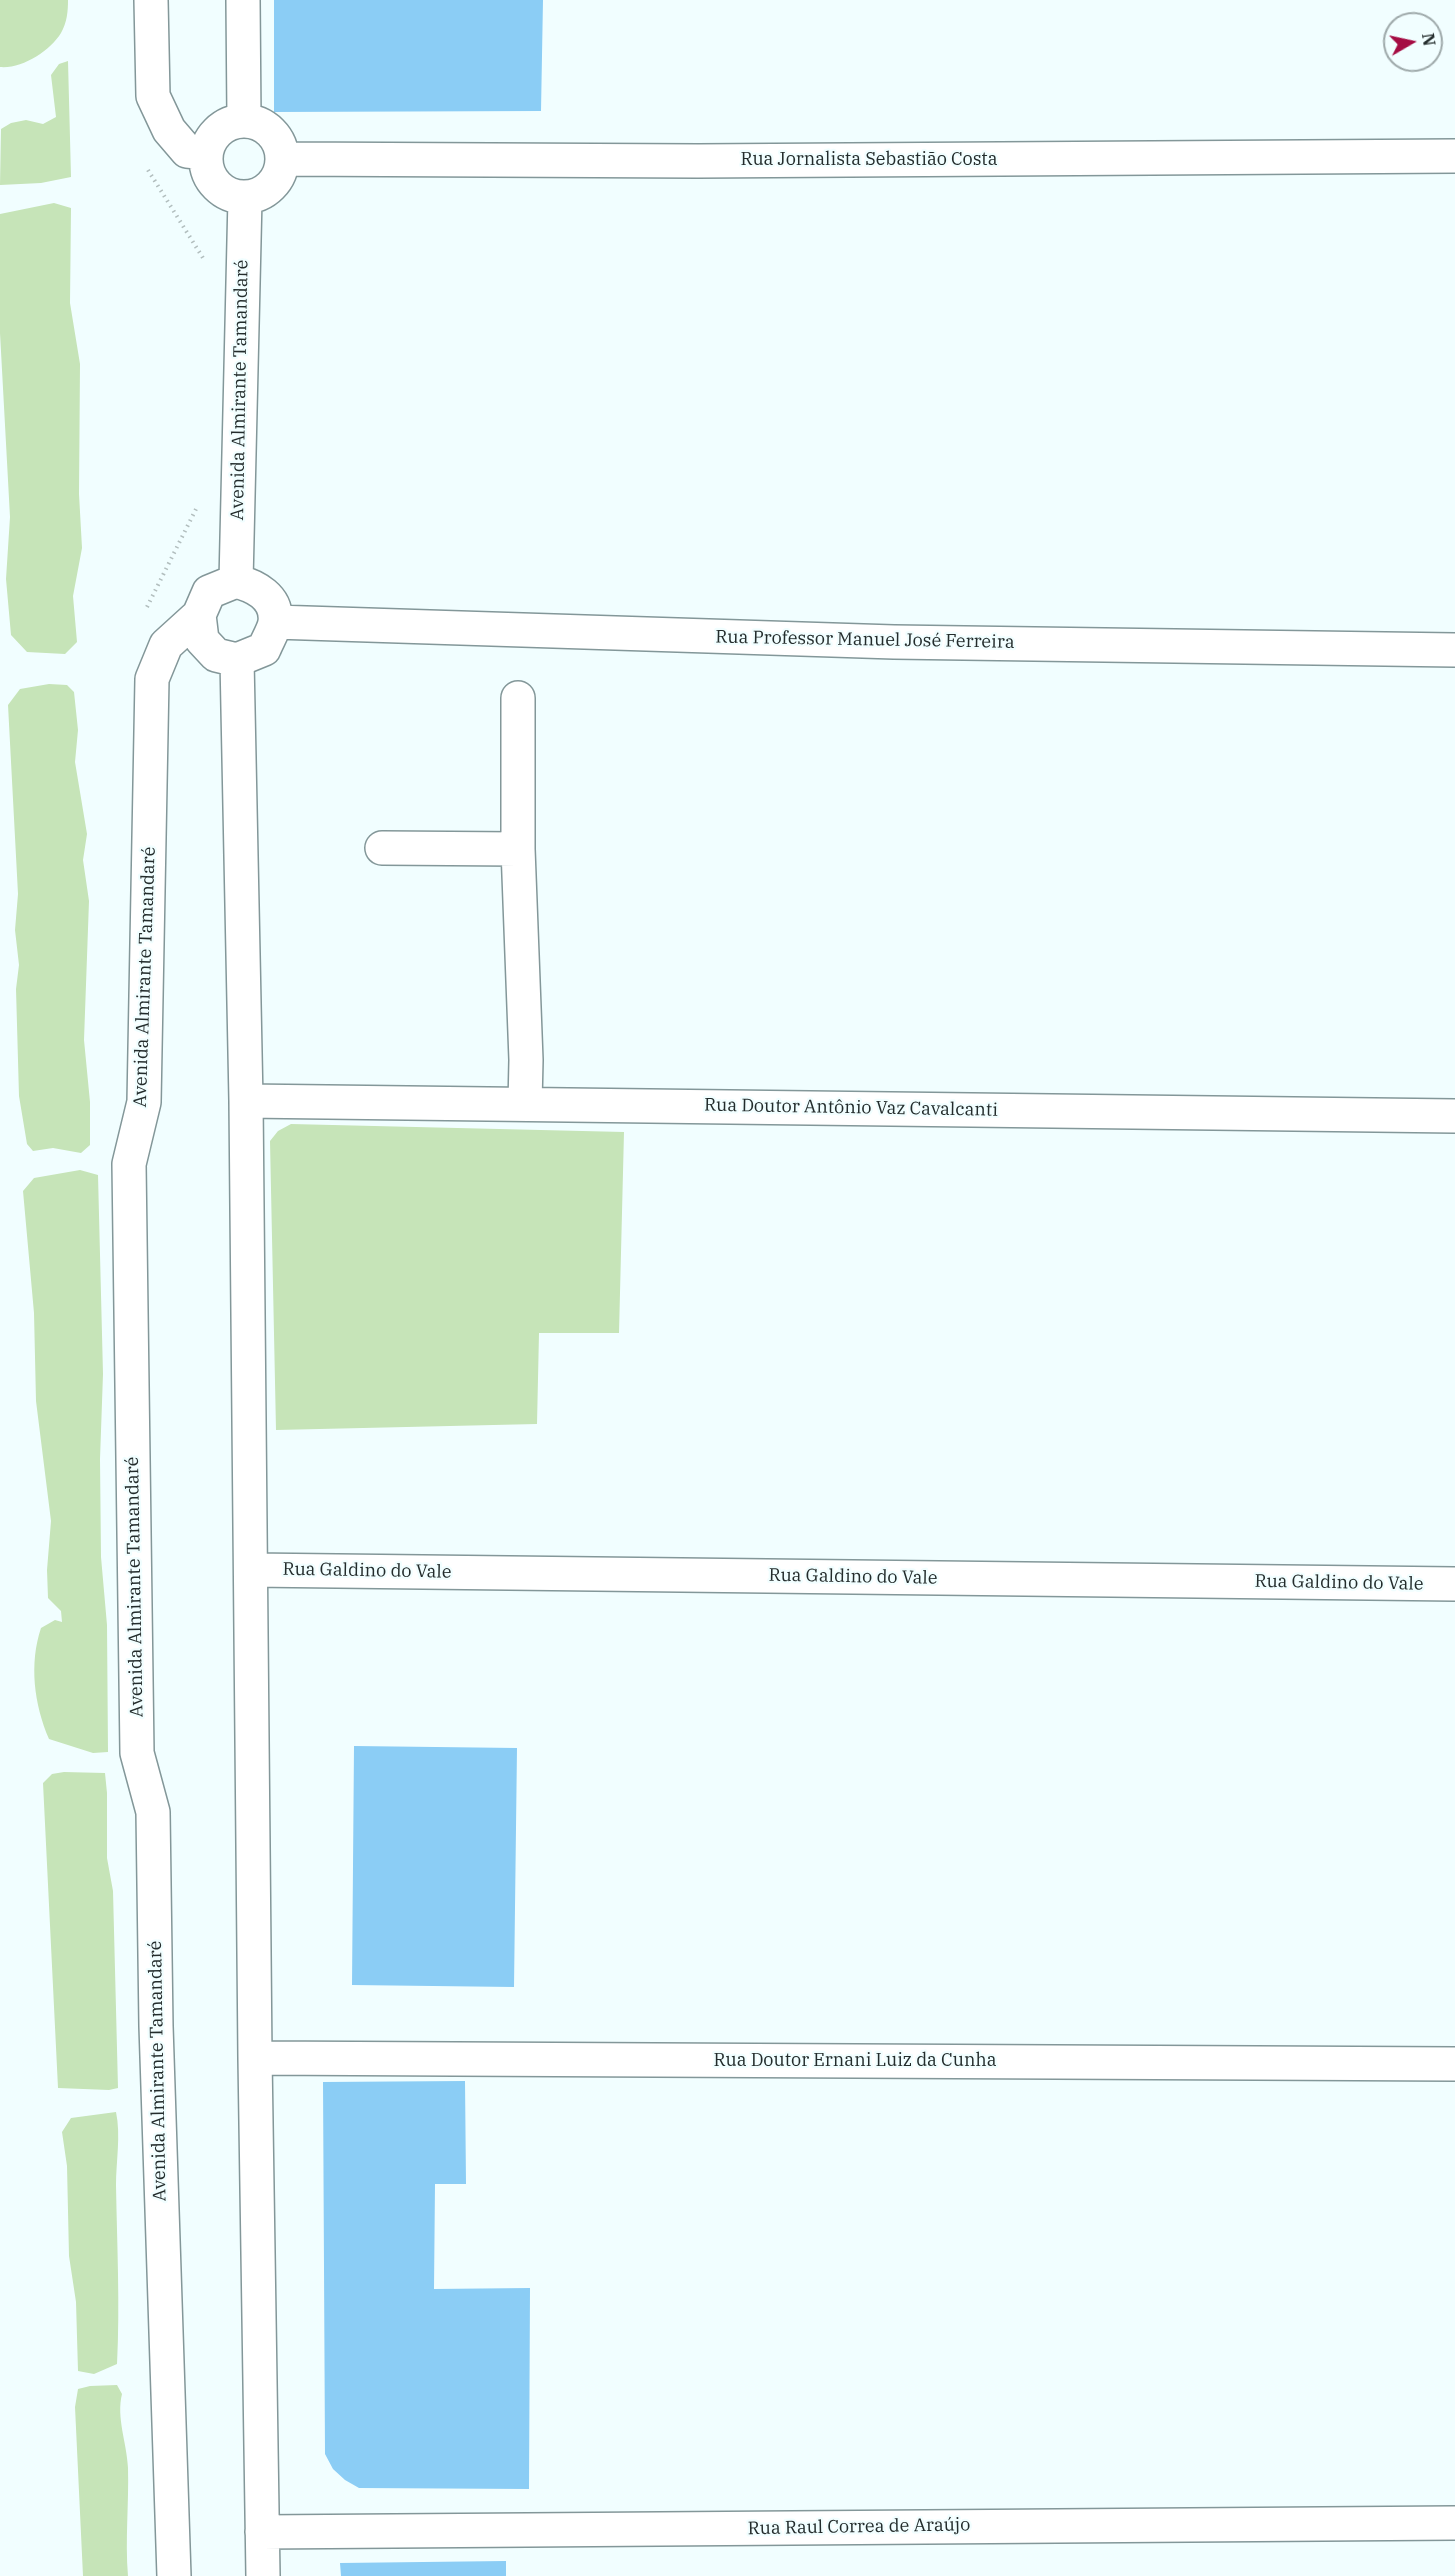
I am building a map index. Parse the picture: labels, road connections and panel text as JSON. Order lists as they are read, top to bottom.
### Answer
{
  "streets": {
    "street": [
      "Rua Jornalista Sebastião Costa",
      "Avenida Almirante Tamandaré",
      "Rua Professor Manuel José Ferreira",
      "Rua Doutor Antônio Vaz Cavalcanti",
      "Rua Galdino do Vale",
      "Rua Doutor Ernani Luiz da Cunha",
      "Rua Raul Correa de Araújo"
    ]
  },
  "crossings": [
    ["Rua Jornalista Sebastião Costa", "Avenida Almirante Tamandaré"],
    ["Avenida Almirante Tamandaré", "Rua Professor Manuel José Ferreira"]
  ],
  "north": "right"
}
